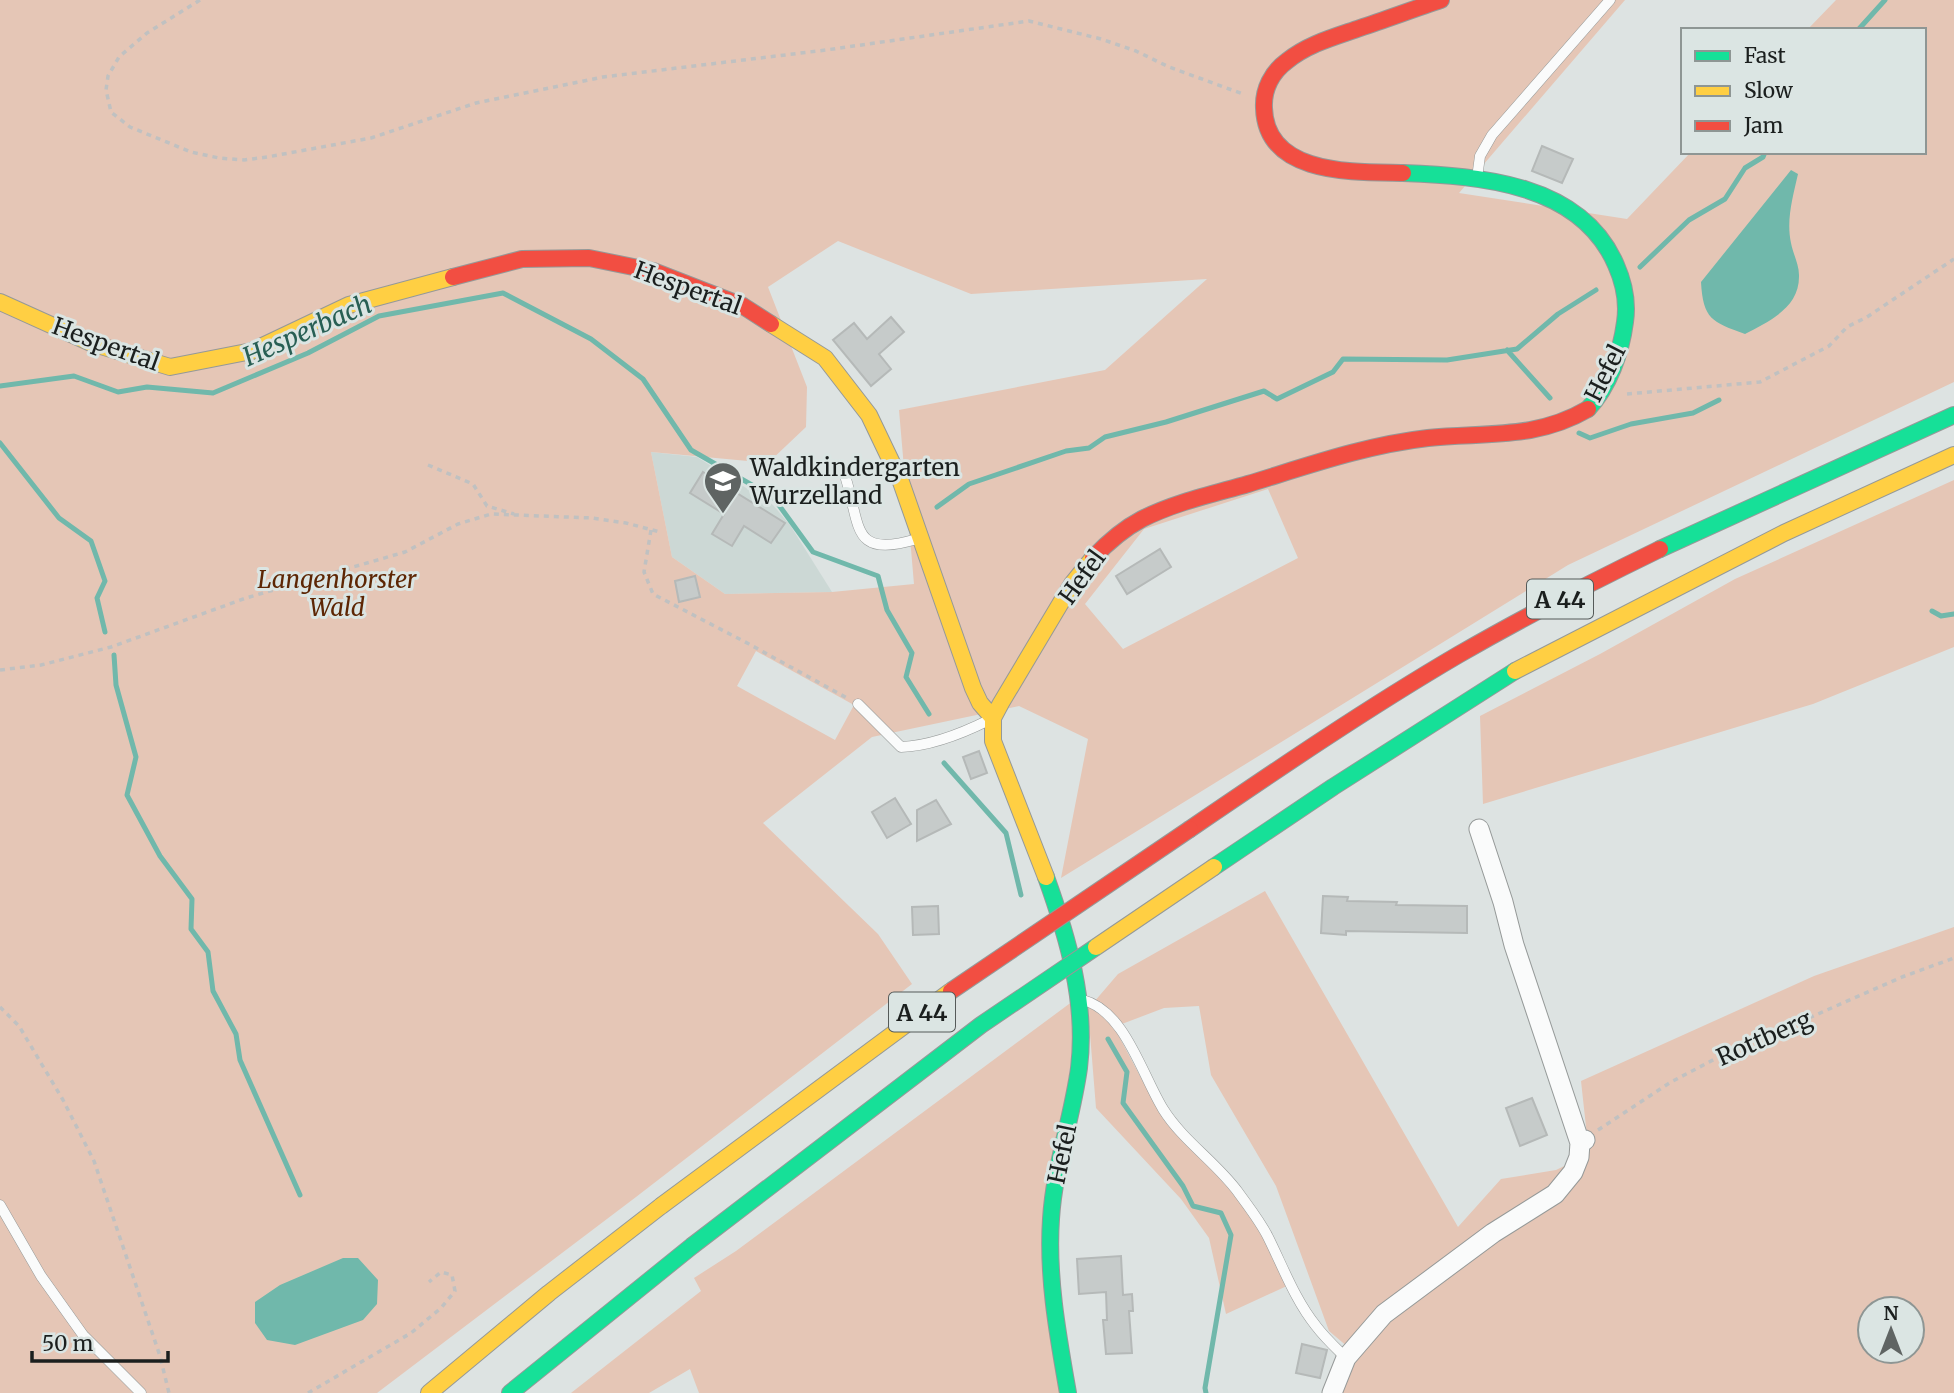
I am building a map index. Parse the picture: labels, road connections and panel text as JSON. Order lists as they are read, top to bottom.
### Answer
{
  "streets": {
    "main road": ["Hespertal", "Hefel", "A 44"],
    "path": ["Rottberg"]
  },
  "crossings": [
    ["Hespertal", "Hefel"]
  ],
  "water": ["Hesperbach"],
  "parks": ["Langenhorster Wald"],
  "places": {
    "school or university": ["Waldkindergarten Wurzelland"]
  },
  "legend": ["Fast", "Slow", "Jam"],
  "scale_bar": "50 m",
  "north": "top"
}
